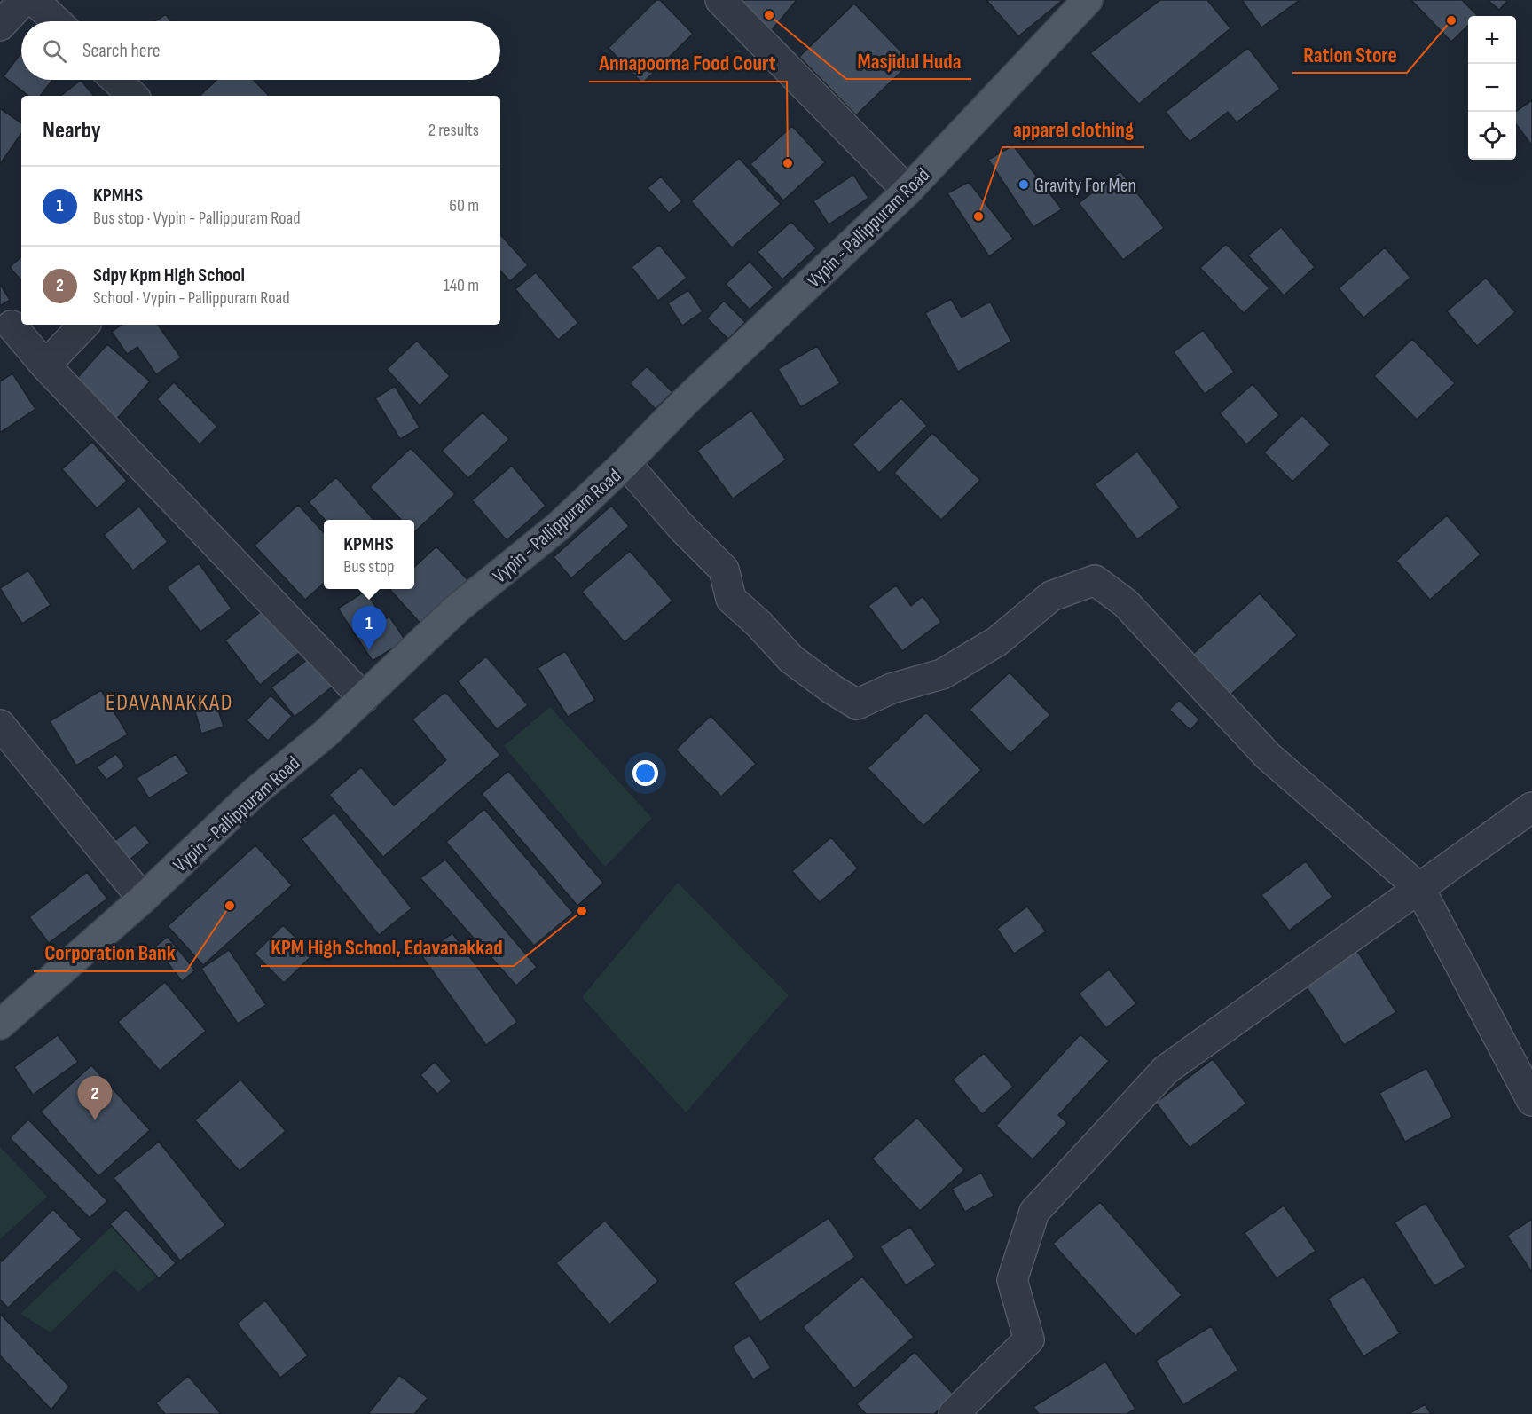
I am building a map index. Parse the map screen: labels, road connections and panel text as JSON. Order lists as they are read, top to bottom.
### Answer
{
  "streets": {
    "main road": ["Vypin - Pallippuram Road"]
  },
  "districts": ["EDAVANAKKAD"],
  "places": [
    "Masjidul Huda",
    "Ration Store",
    "Annapoorna Food Court",
    "Gravity For Men",
    "apparel clothing",
    "Corporation Bank",
    "KPM High School, Edavanakkad"
  ],
  "page": {
    "map_buttons": ["+", "−"],
    "search": "Search here",
    "heading": ["Nearby", "2 results"],
    "list": [
      {
        "mark": "1",
        "name": "KPMHS",
        "note": "Bus stop · Vypin - Pallippuram Road",
        "value": "60 m"
      },
      {
        "mark": "2",
        "name": "Sdpy Kpm High School",
        "note": "School · Vypin - Pallippuram Road",
        "value": "140 m"
      }
    ],
    "popup": ["KPMHS", "Bus stop"],
    "pins": ["1", "2"]
  }
}
